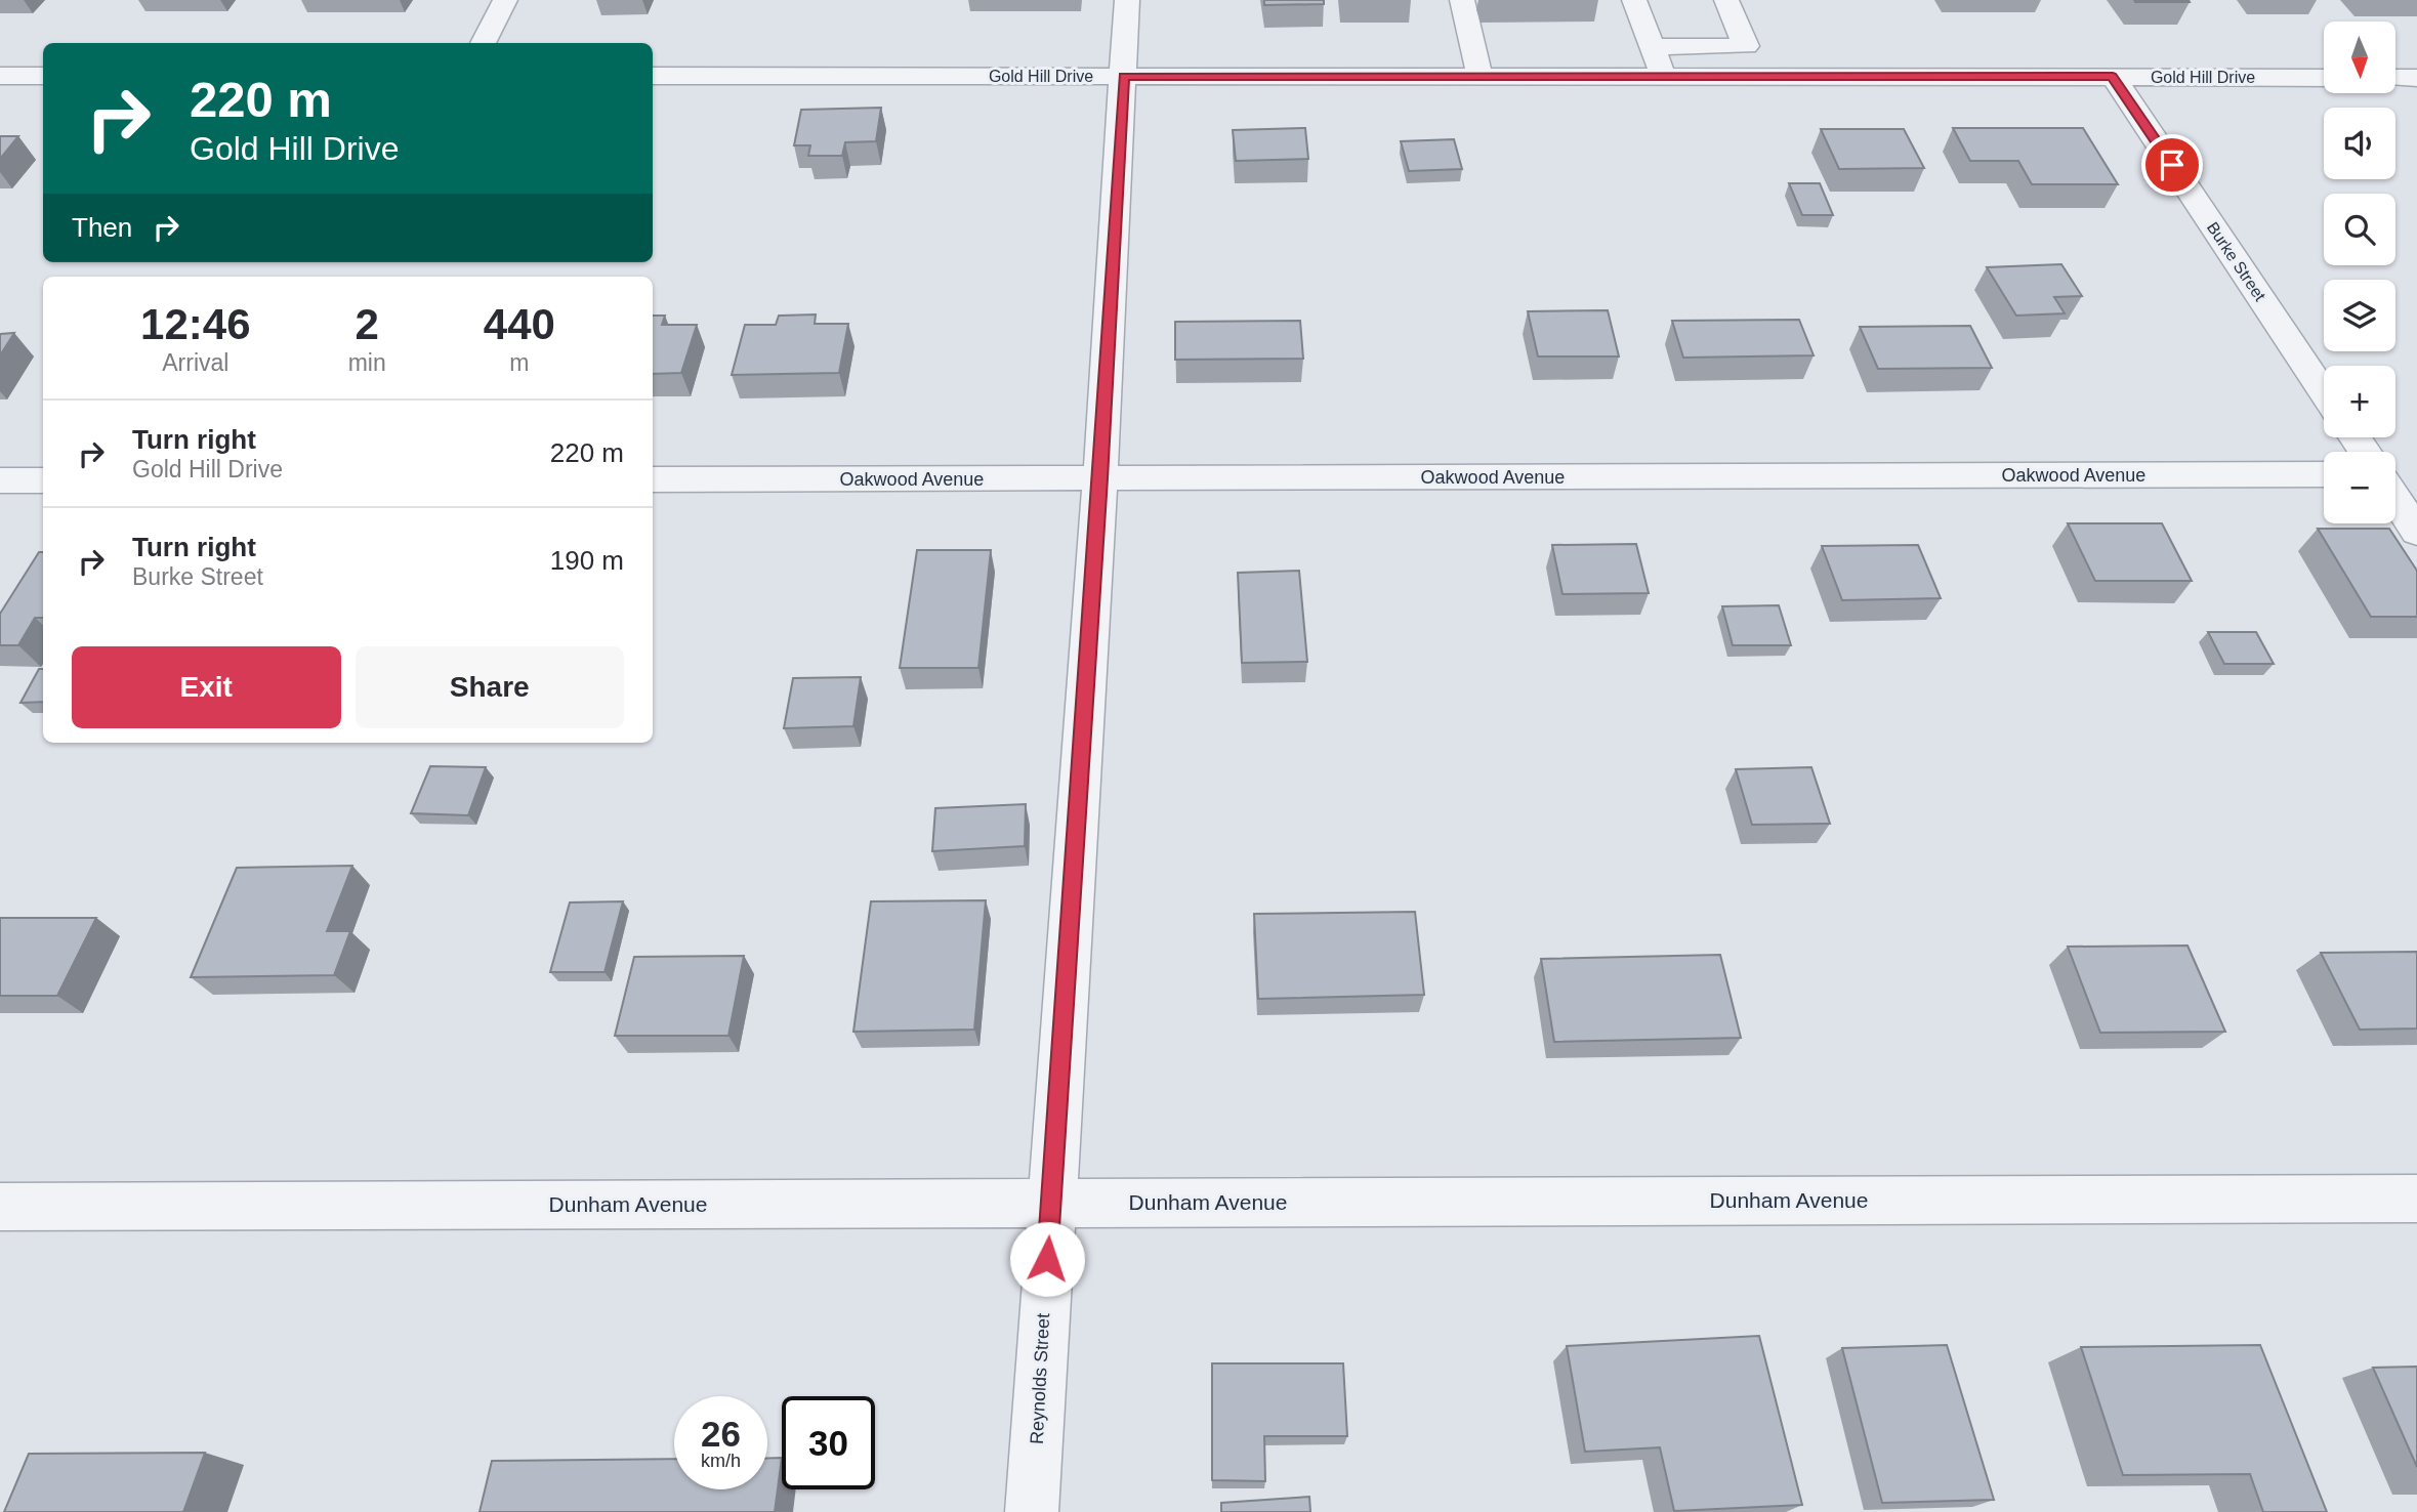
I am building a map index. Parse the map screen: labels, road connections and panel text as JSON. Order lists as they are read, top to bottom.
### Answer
{
  "streets": {
    "street": [
      "Gold Hill Drive",
      "Burke Street",
      "Oakwood Avenue",
      "Dunham Avenue",
      "Reynolds Street"
    ]
  },
  "crossings": [
    ["Gold Hill Drive", "Burke Street"],
    ["Gold Hill Drive", "Reynolds Street"],
    ["Oakwood Avenue", "Reynolds Street"],
    ["Dunham Avenue", "Reynolds Street"]
  ],
  "north": "bottom",
  "page": {
    "map_buttons": ["+", "−"],
    "turn": ["220 m", "Gold Hill Drive"],
    "then": "Then",
    "eta": [
      "12:46",
      "Arrival",
      "2",
      "min",
      "440",
      "m"
    ],
    "list": [
      {
        "name": "Turn right",
        "note": "Gold Hill Drive",
        "value": "220 m"
      },
      {
        "name": "Turn right",
        "note": "Burke Street",
        "value": "190 m"
      }
    ],
    "buttons": ["Exit", "Share"],
    "speed": "26 km/h",
    "limit": "30"
  }
}
